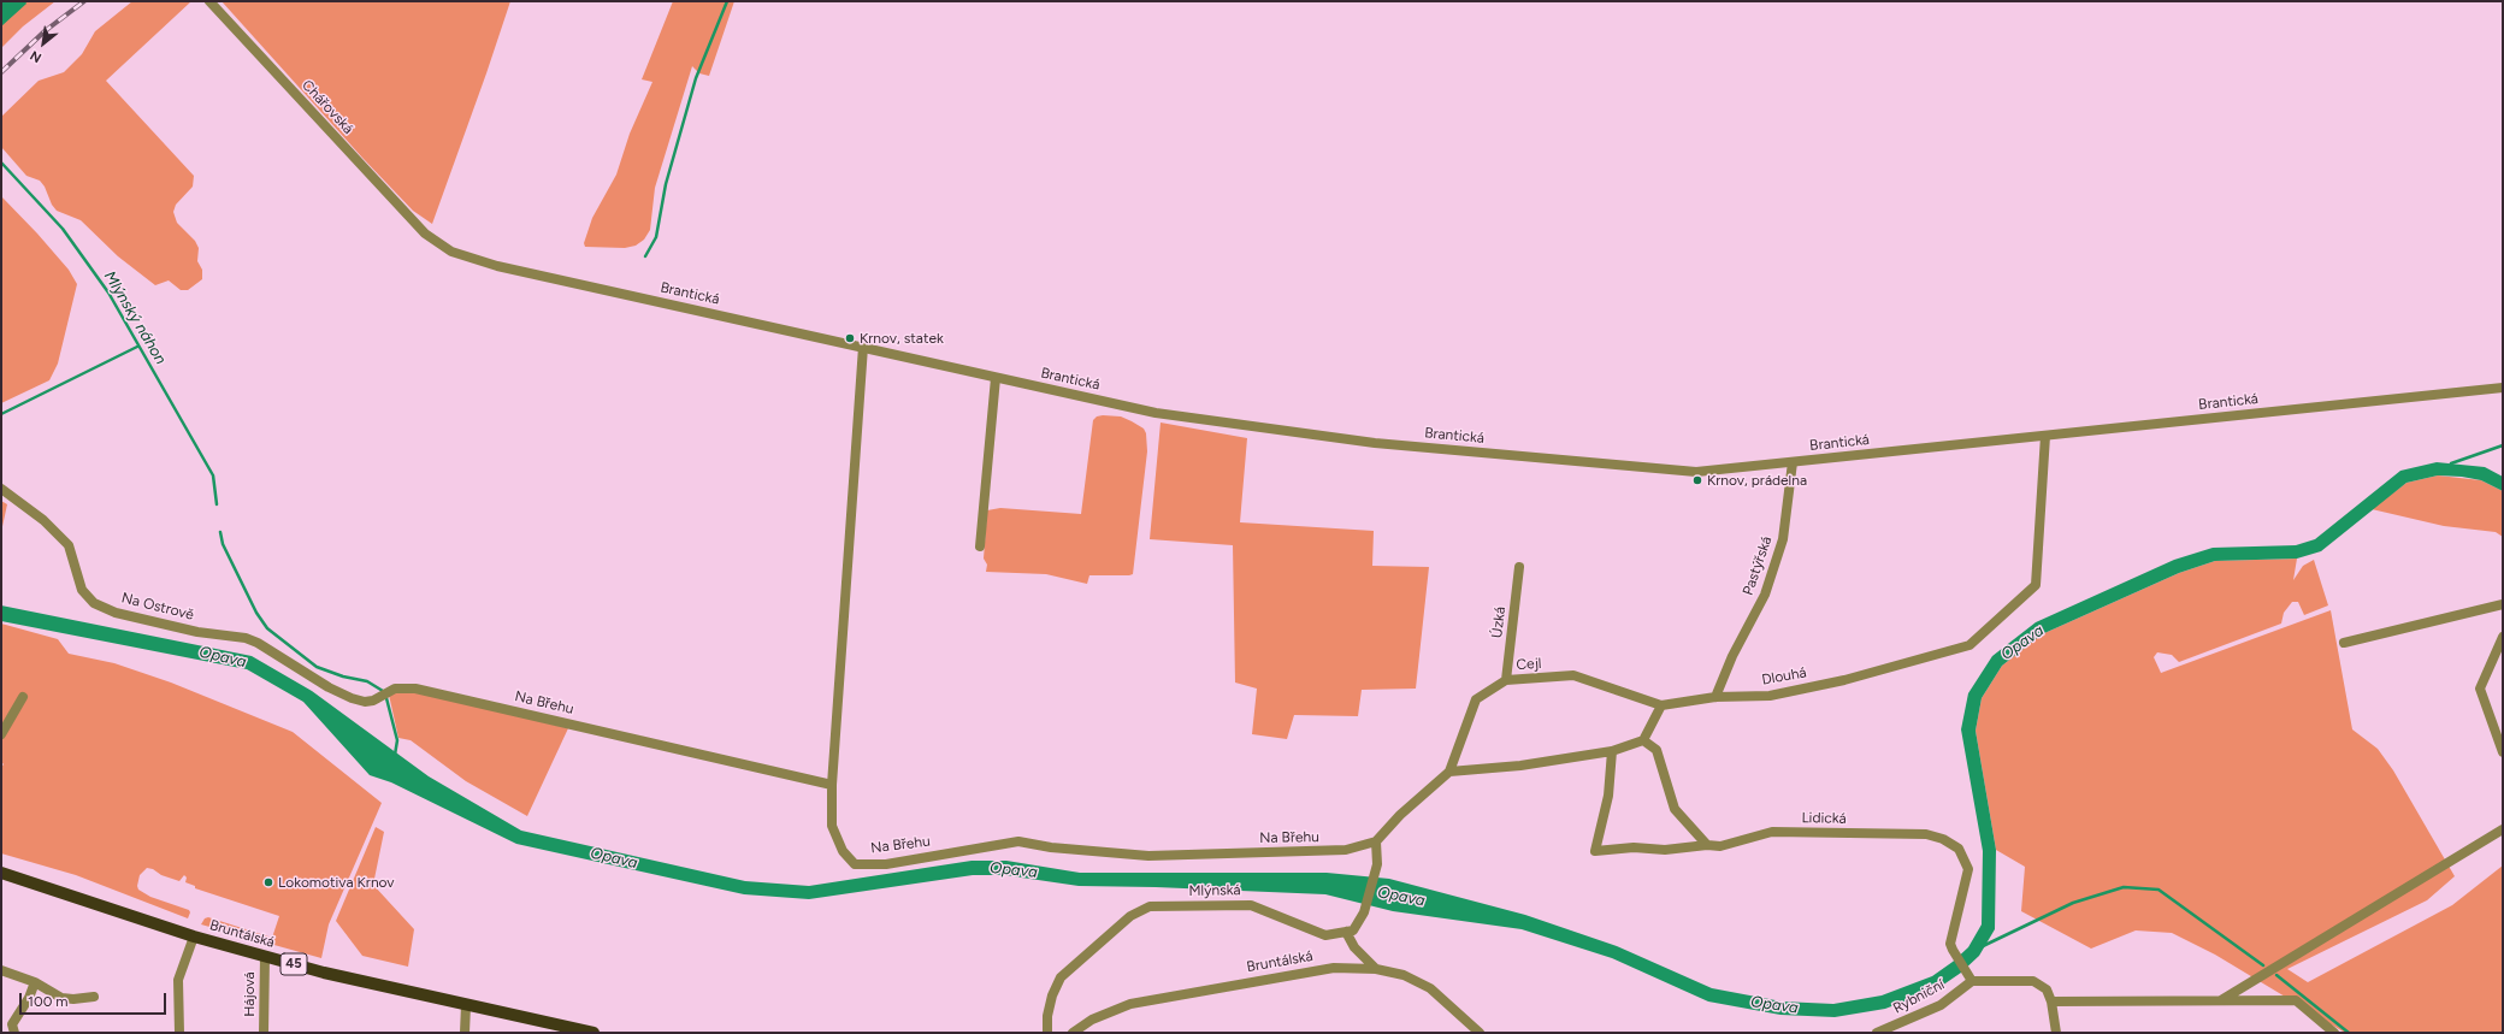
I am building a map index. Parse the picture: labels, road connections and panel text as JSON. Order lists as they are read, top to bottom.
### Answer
{
  "streets": {
    "main road": ["Bruntálská", "45"],
    "street": [
      "Chářovská",
      "Brantická",
      "Pastýřská",
      "Na Ostrově",
      "Úzká",
      "Cejl",
      "Dlouhá",
      "Na Břehu",
      "Lidická",
      "Mlýnská",
      "Hájová",
      "Rybniční"
    ]
  },
  "crossings": [
    ["Chářovská", "Brantická"],
    ["Brantická", "Pastýřská"],
    ["Brantická", "Dlouhá"],
    ["Pastýřská", "Dlouhá"],
    ["Na Ostrově", "Na Břehu"],
    ["Úzká", "Cejl"],
    ["Cejl", "Dlouhá"],
    ["Lidická", "Rybniční"],
    ["Bruntálská", "Hájová"]
  ],
  "water": ["Mlýnský náhon", "Opava"],
  "places": ["Krnov, statek", "Krnov, prádelna", "Lokomotiva Krnov"],
  "scale_bar": "100 m",
  "north": "bottom left"
}
